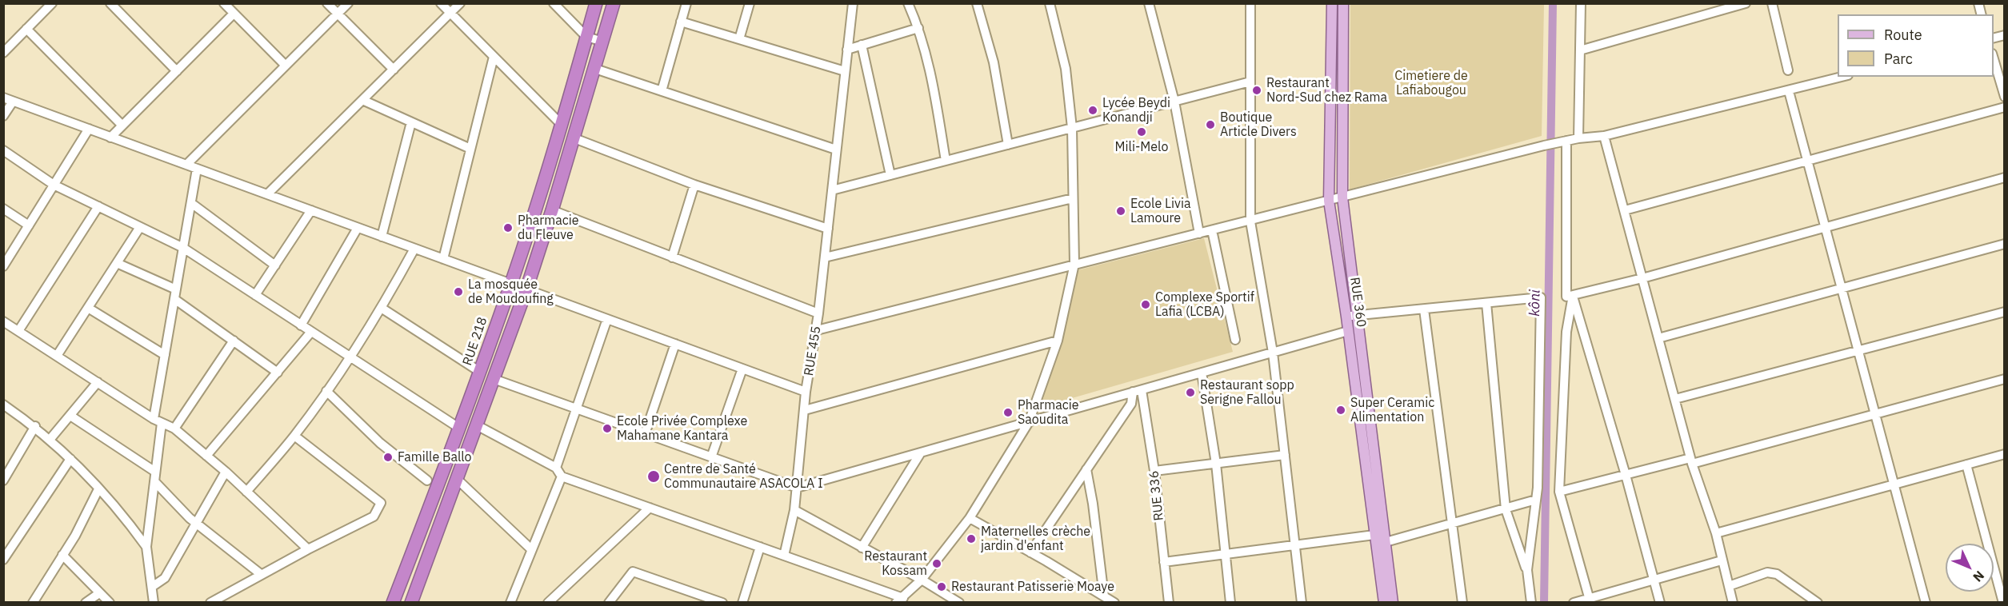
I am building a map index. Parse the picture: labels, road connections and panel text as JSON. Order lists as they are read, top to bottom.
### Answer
{
  "streets": {
    "highway": ["RUE 218"],
    "main road": ["RUE 360"],
    "street": ["RUE 455", "RUE 336"]
  },
  "water": ["kôni"],
  "parks": ["Cimetiere de Lafiabougou"],
  "places": [
    "Restaurant Nord-Sud chez Rama",
    "Lycée Beydi Konandji",
    "Boutique Article Divers",
    "Mili-Melo",
    "Ecole Livia Lamoure",
    "Pharmacie du Fleuve",
    "La mosquée de Moudoufing",
    "Complexe Sportif Lafia (LCBA)",
    "Restaurant sopp Serigne Fallou",
    "Super Ceramic Alimentation",
    "Pharmacie Saoudita",
    "Ecole Privée Complexe Mahamane Kantara",
    "Famille Ballo",
    "Centre de Santé Communautaire ASACOLA I",
    "Maternelles crèche jardin d'enfant",
    "Restaurant Kossam",
    "Restaurant Patisserie Moaye"
  ],
  "legend": ["Route", "Parc"],
  "north": "bottom right"
}
